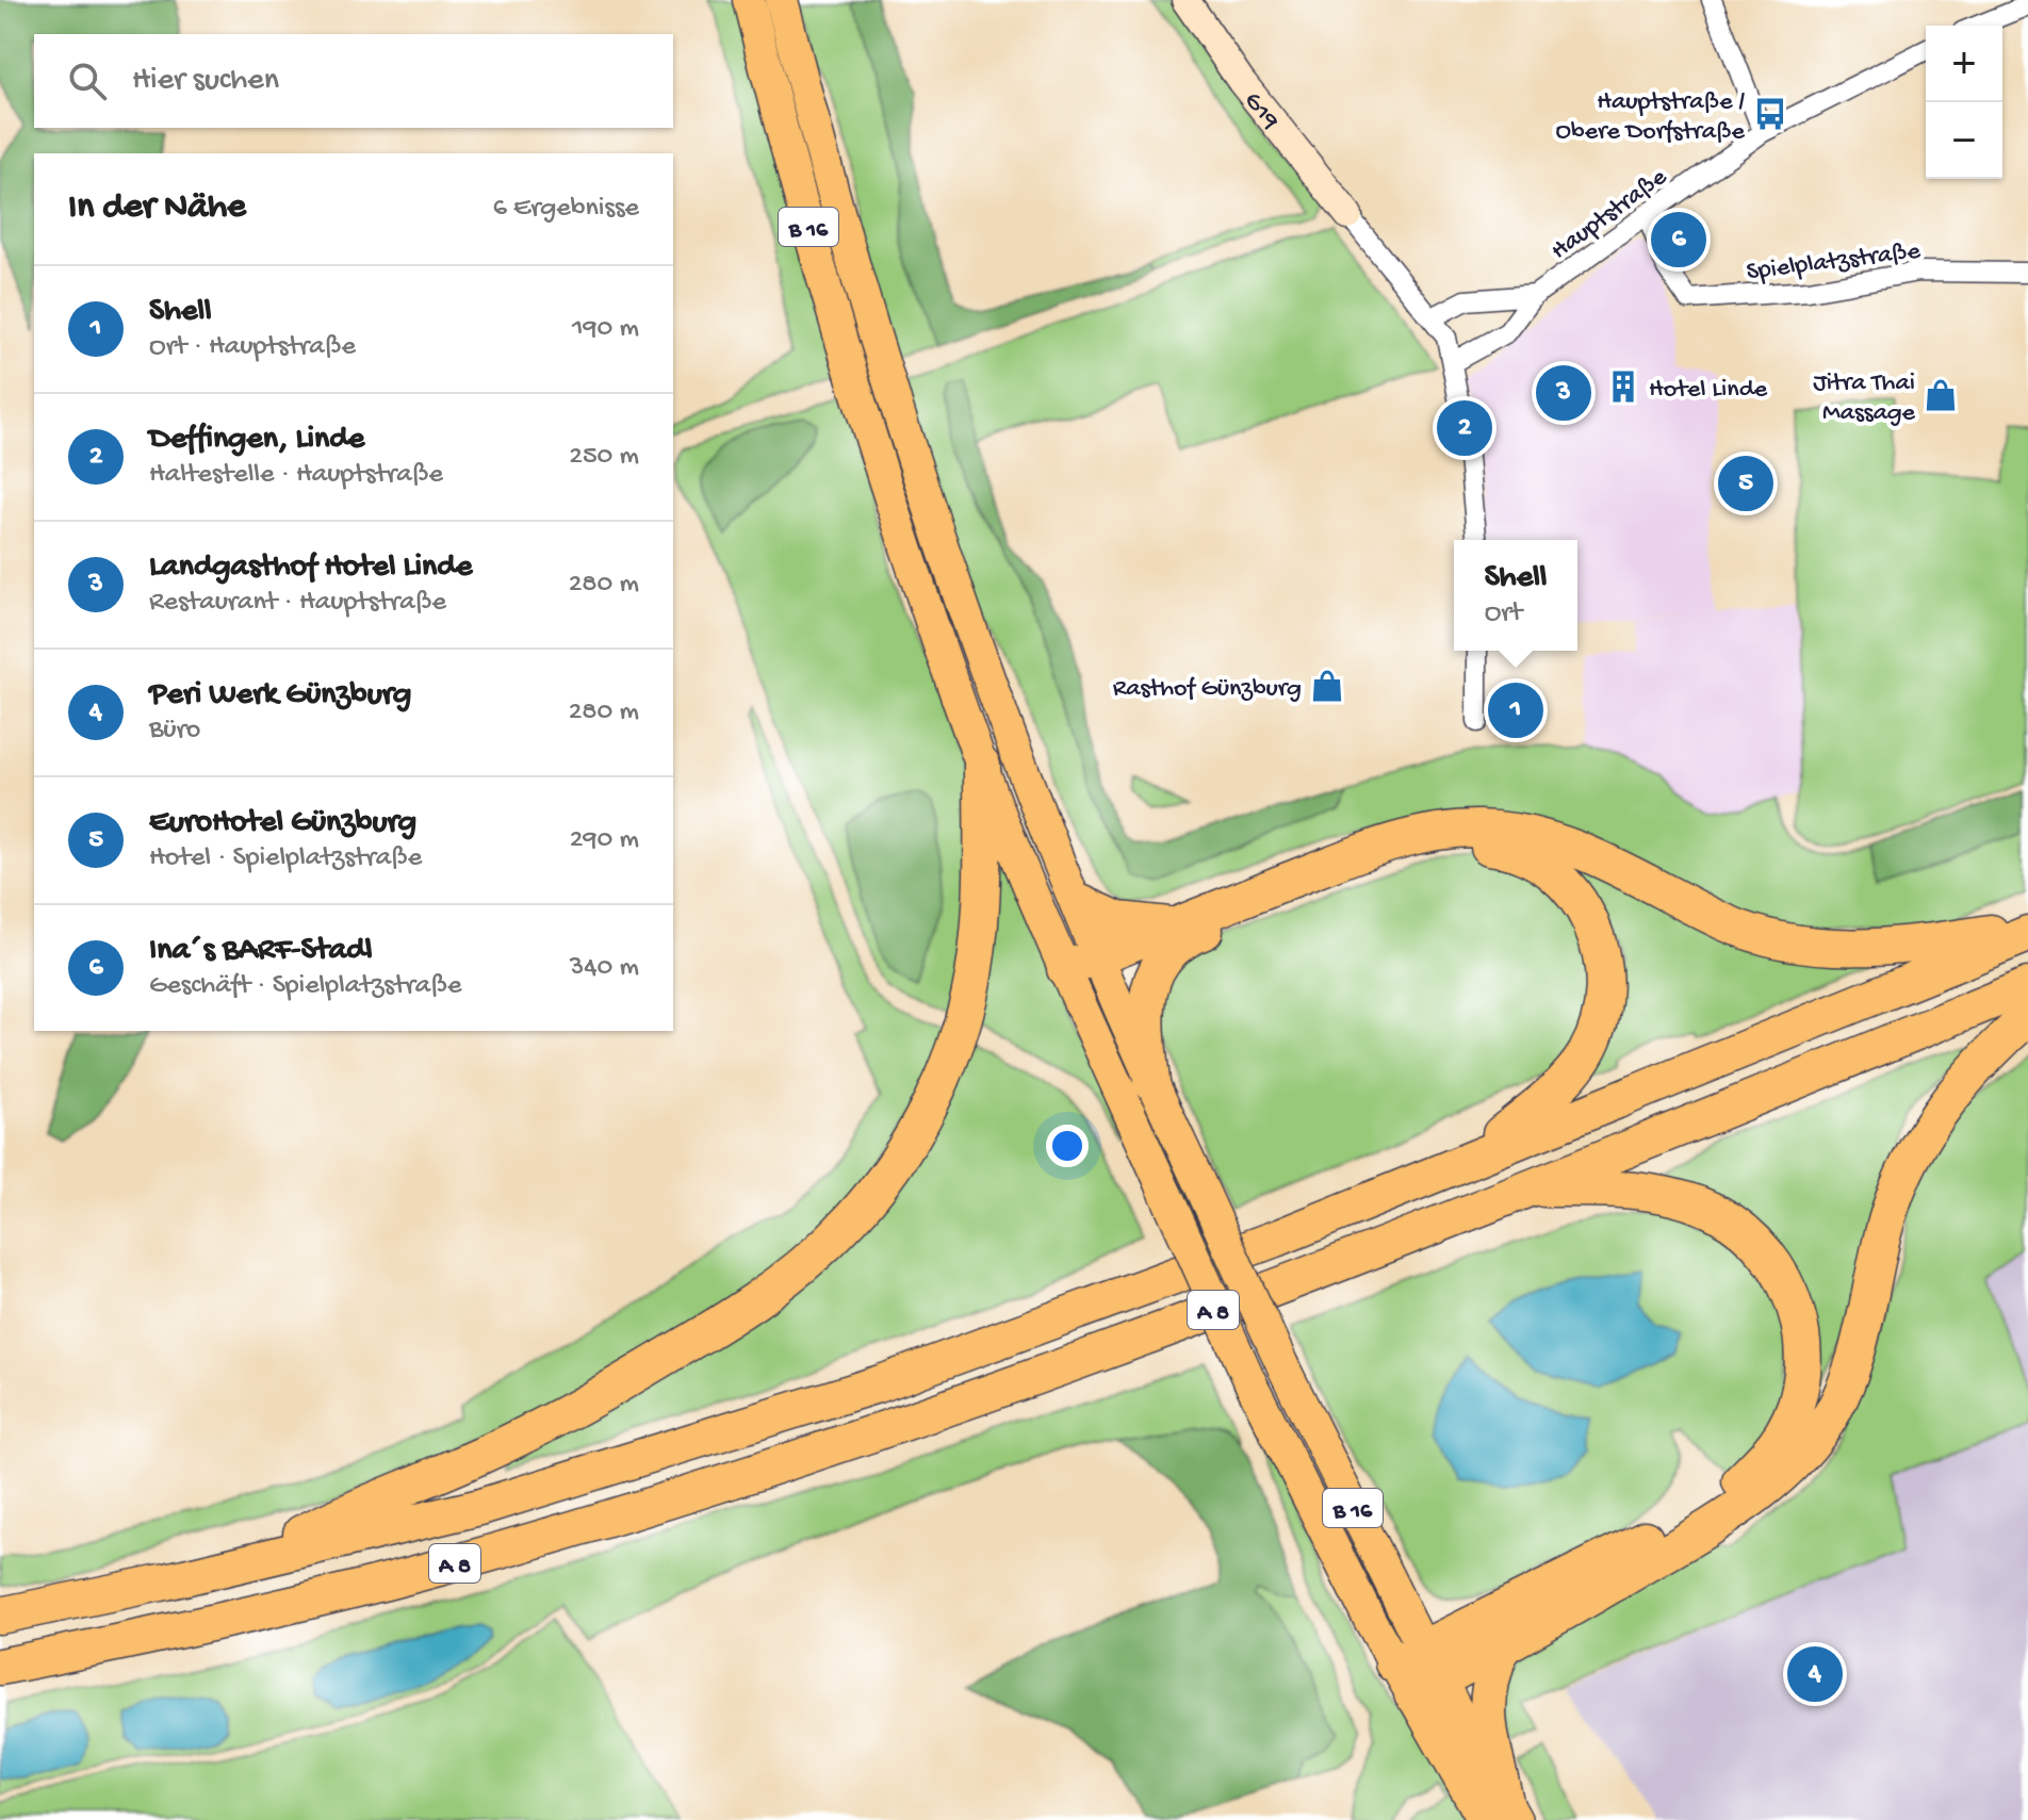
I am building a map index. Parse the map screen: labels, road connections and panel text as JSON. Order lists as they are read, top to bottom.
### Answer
{
  "streets": {
    "highway": ["A 8"],
    "main road": ["B 16"],
    "street": ["G19", "Hauptstraße", "Spielplatzstraße"]
  },
  "crossings": [
    ["Hauptstraße", "Spielplatzstraße"]
  ],
  "places": {
    "bus stop": ["Hauptstraße / Obere Dorfstraße"],
    "building": ["Hotel Linde"],
    "shop": ["Jitra Thai Massage", "Rasthof Günzburg"]
  },
  "page": {
    "map_buttons": ["+", "−"],
    "search": "Hier suchen",
    "heading": ["In der Nähe", "6 Ergebnisse"],
    "pins": [
      "6",
      "3",
      "2",
      "5",
      "1",
      "4"
    ],
    "list": [
      {
        "mark": "1",
        "name": "Shell",
        "note": "Ort · Hauptstraße",
        "value": "190 m"
      },
      {
        "mark": "2",
        "name": "Deffingen, Linde",
        "note": "Haltestelle · Hauptstraße",
        "value": "250 m"
      },
      {
        "mark": "3",
        "name": "Landgasthof Hotel Linde",
        "note": "Restaurant · Hauptstraße",
        "value": "280 m"
      },
      {
        "mark": "4",
        "name": "Peri Werk Günzburg",
        "note": "Büro",
        "value": "280 m"
      },
      {
        "mark": "5",
        "name": "EuroHotel Günzburg",
        "note": "Hotel · Spielplatzstraße",
        "value": "290 m"
      },
      {
        "mark": "6",
        "name": "Ina´s BARF-Stadl",
        "note": "Geschäft · Spielplatzstraße",
        "value": "340 m"
      }
    ],
    "popup": ["Shell", "Ort"]
  }
}
